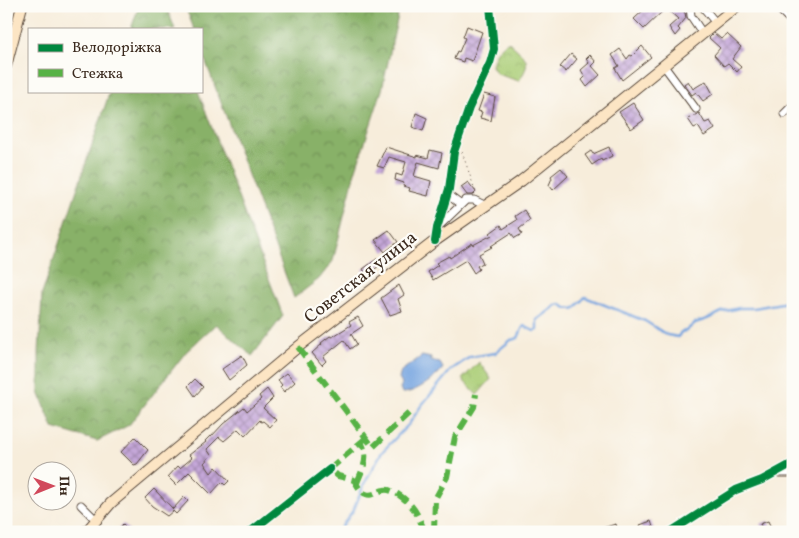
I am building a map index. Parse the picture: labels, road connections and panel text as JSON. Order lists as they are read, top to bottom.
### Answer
{
  "streets": {
    "main road": ["Советская улица"]
  },
  "legend": ["Велодоріжка", "Стежка"],
  "north": "right"
}
